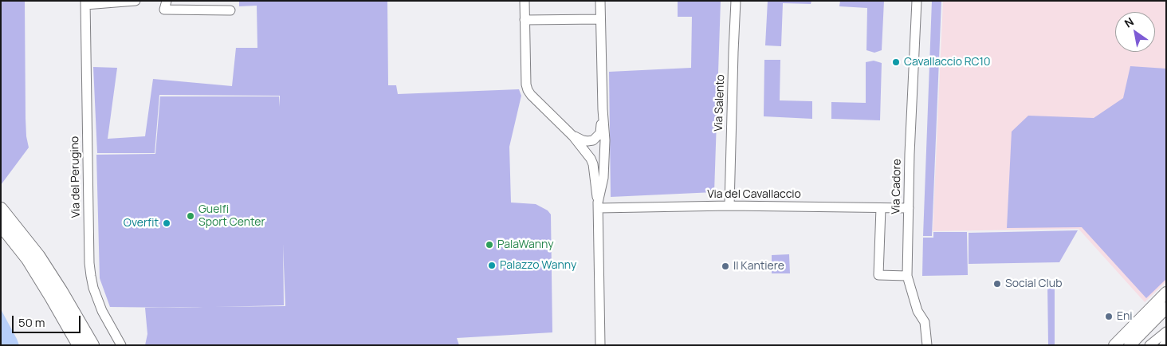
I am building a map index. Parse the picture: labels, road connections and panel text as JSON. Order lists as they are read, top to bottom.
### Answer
{
  "streets": {
    "street": [
      "Via Salento",
      "Via del Perugino",
      "Via Cadore",
      "Via del Cavallaccio"
    ]
  },
  "crossings": [
    ["Via Salento", "Via del Cavallaccio"],
    ["Via Cadore", "Via del Cavallaccio"]
  ],
  "places": [
    "Cavallaccio RC10",
    "Guelfi Sport Center",
    "Overfit",
    "PalaWanny",
    "Palazzo Wanny",
    "Il Kantiere",
    "Social Club",
    "Eni"
  ],
  "scale_bar": "50 m",
  "north": "top left"
}
